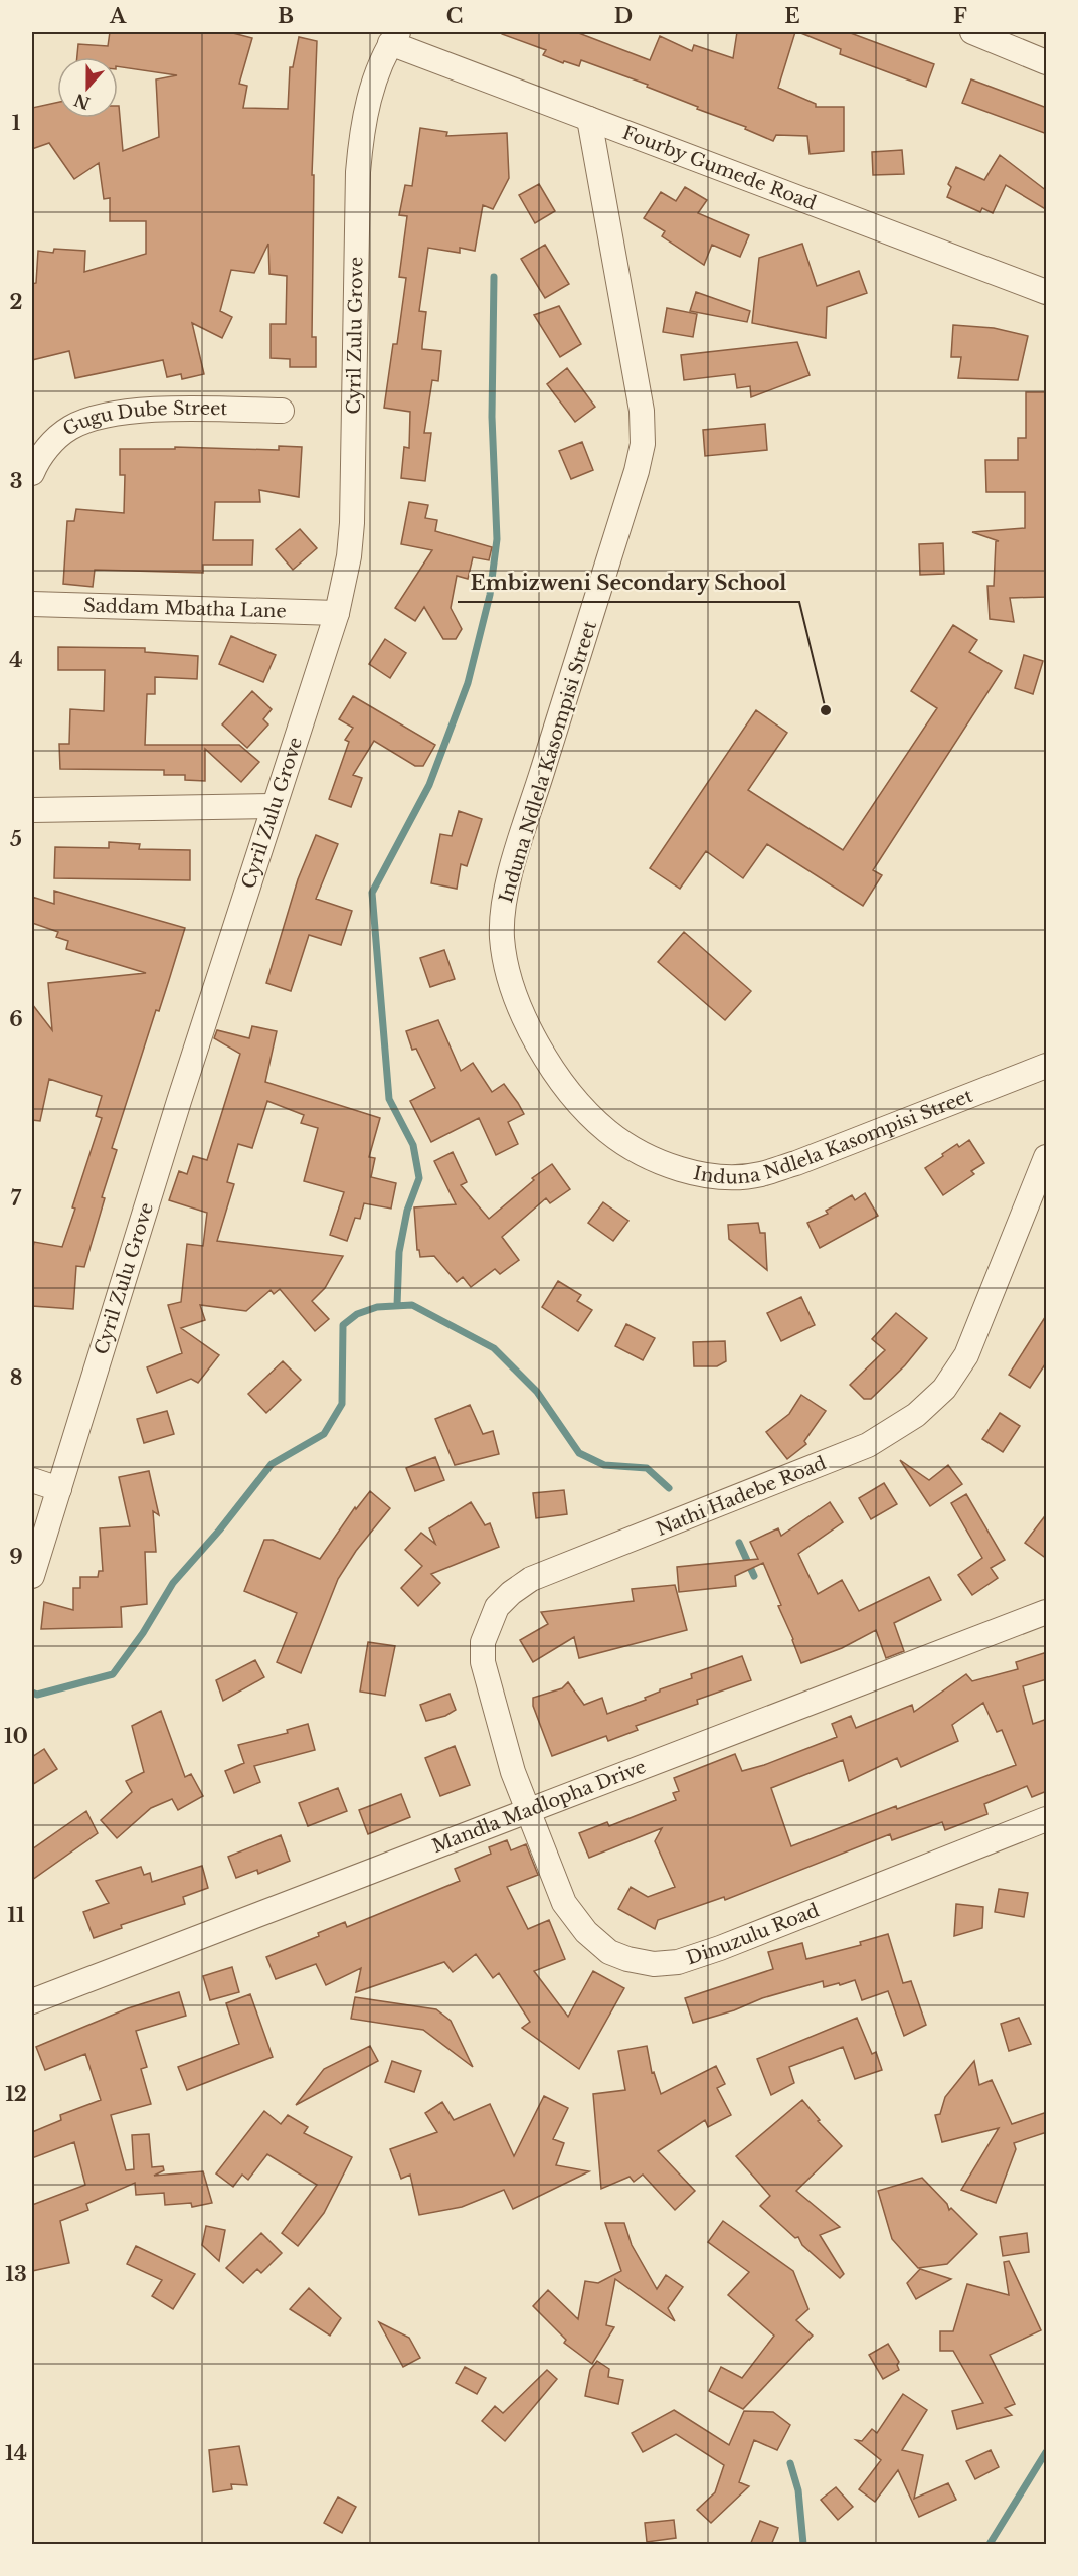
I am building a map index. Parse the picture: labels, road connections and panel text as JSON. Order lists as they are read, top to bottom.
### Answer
{
  "streets": {
    "street": [
      "Fourby Gumede Road",
      "Cyril Zulu Grove",
      "Gugu Dube Street",
      "Saddam Mbatha Lane",
      "Induna Ndlela Kasompisi Street",
      "Nathi Hadebe Road",
      "Mandla Madlopha Drive",
      "Dinuzulu Road"
    ]
  },
  "crossings": [
    ["Fourby Gumede Road", "Cyril Zulu Grove"],
    ["Fourby Gumede Road", "Induna Ndlela Kasompisi Street"],
    ["Cyril Zulu Grove", "Saddam Mbatha Lane"],
    ["Nathi Hadebe Road", "Mandla Madlopha Drive"],
    ["Nathi Hadebe Road", "Dinuzulu Road"],
    ["Mandla Madlopha Drive", "Dinuzulu Road"]
  ],
  "places": ["Embizweni Secondary School"],
  "north": "bottom",
  "grid": {
    "columns": [
      "A",
      "B",
      "C",
      "D",
      "E",
      "F"
    ],
    "rows": [
      "1",
      "2",
      "3",
      "4",
      "5",
      "6",
      "7",
      "8",
      "9",
      "10",
      "11",
      "12",
      "13",
      "14"
    ]
  }
}
